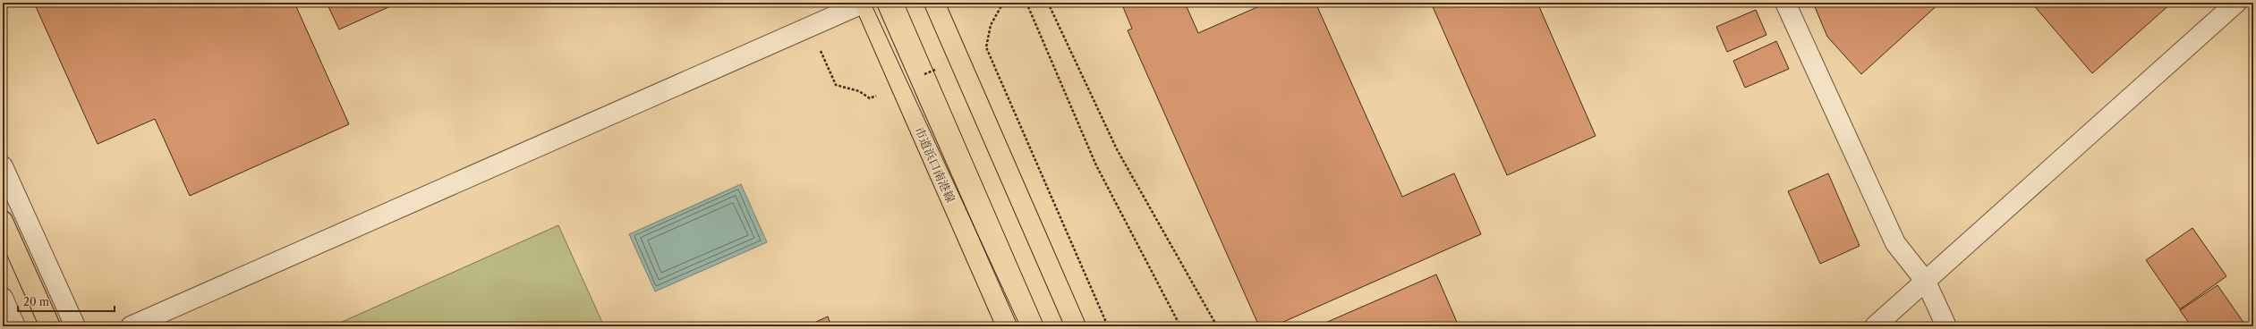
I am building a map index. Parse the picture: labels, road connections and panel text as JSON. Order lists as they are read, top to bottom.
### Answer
{
  "streets": {
    "main road": ["市道浜口南港線"]
  },
  "scale_bar": "20 m"
}
